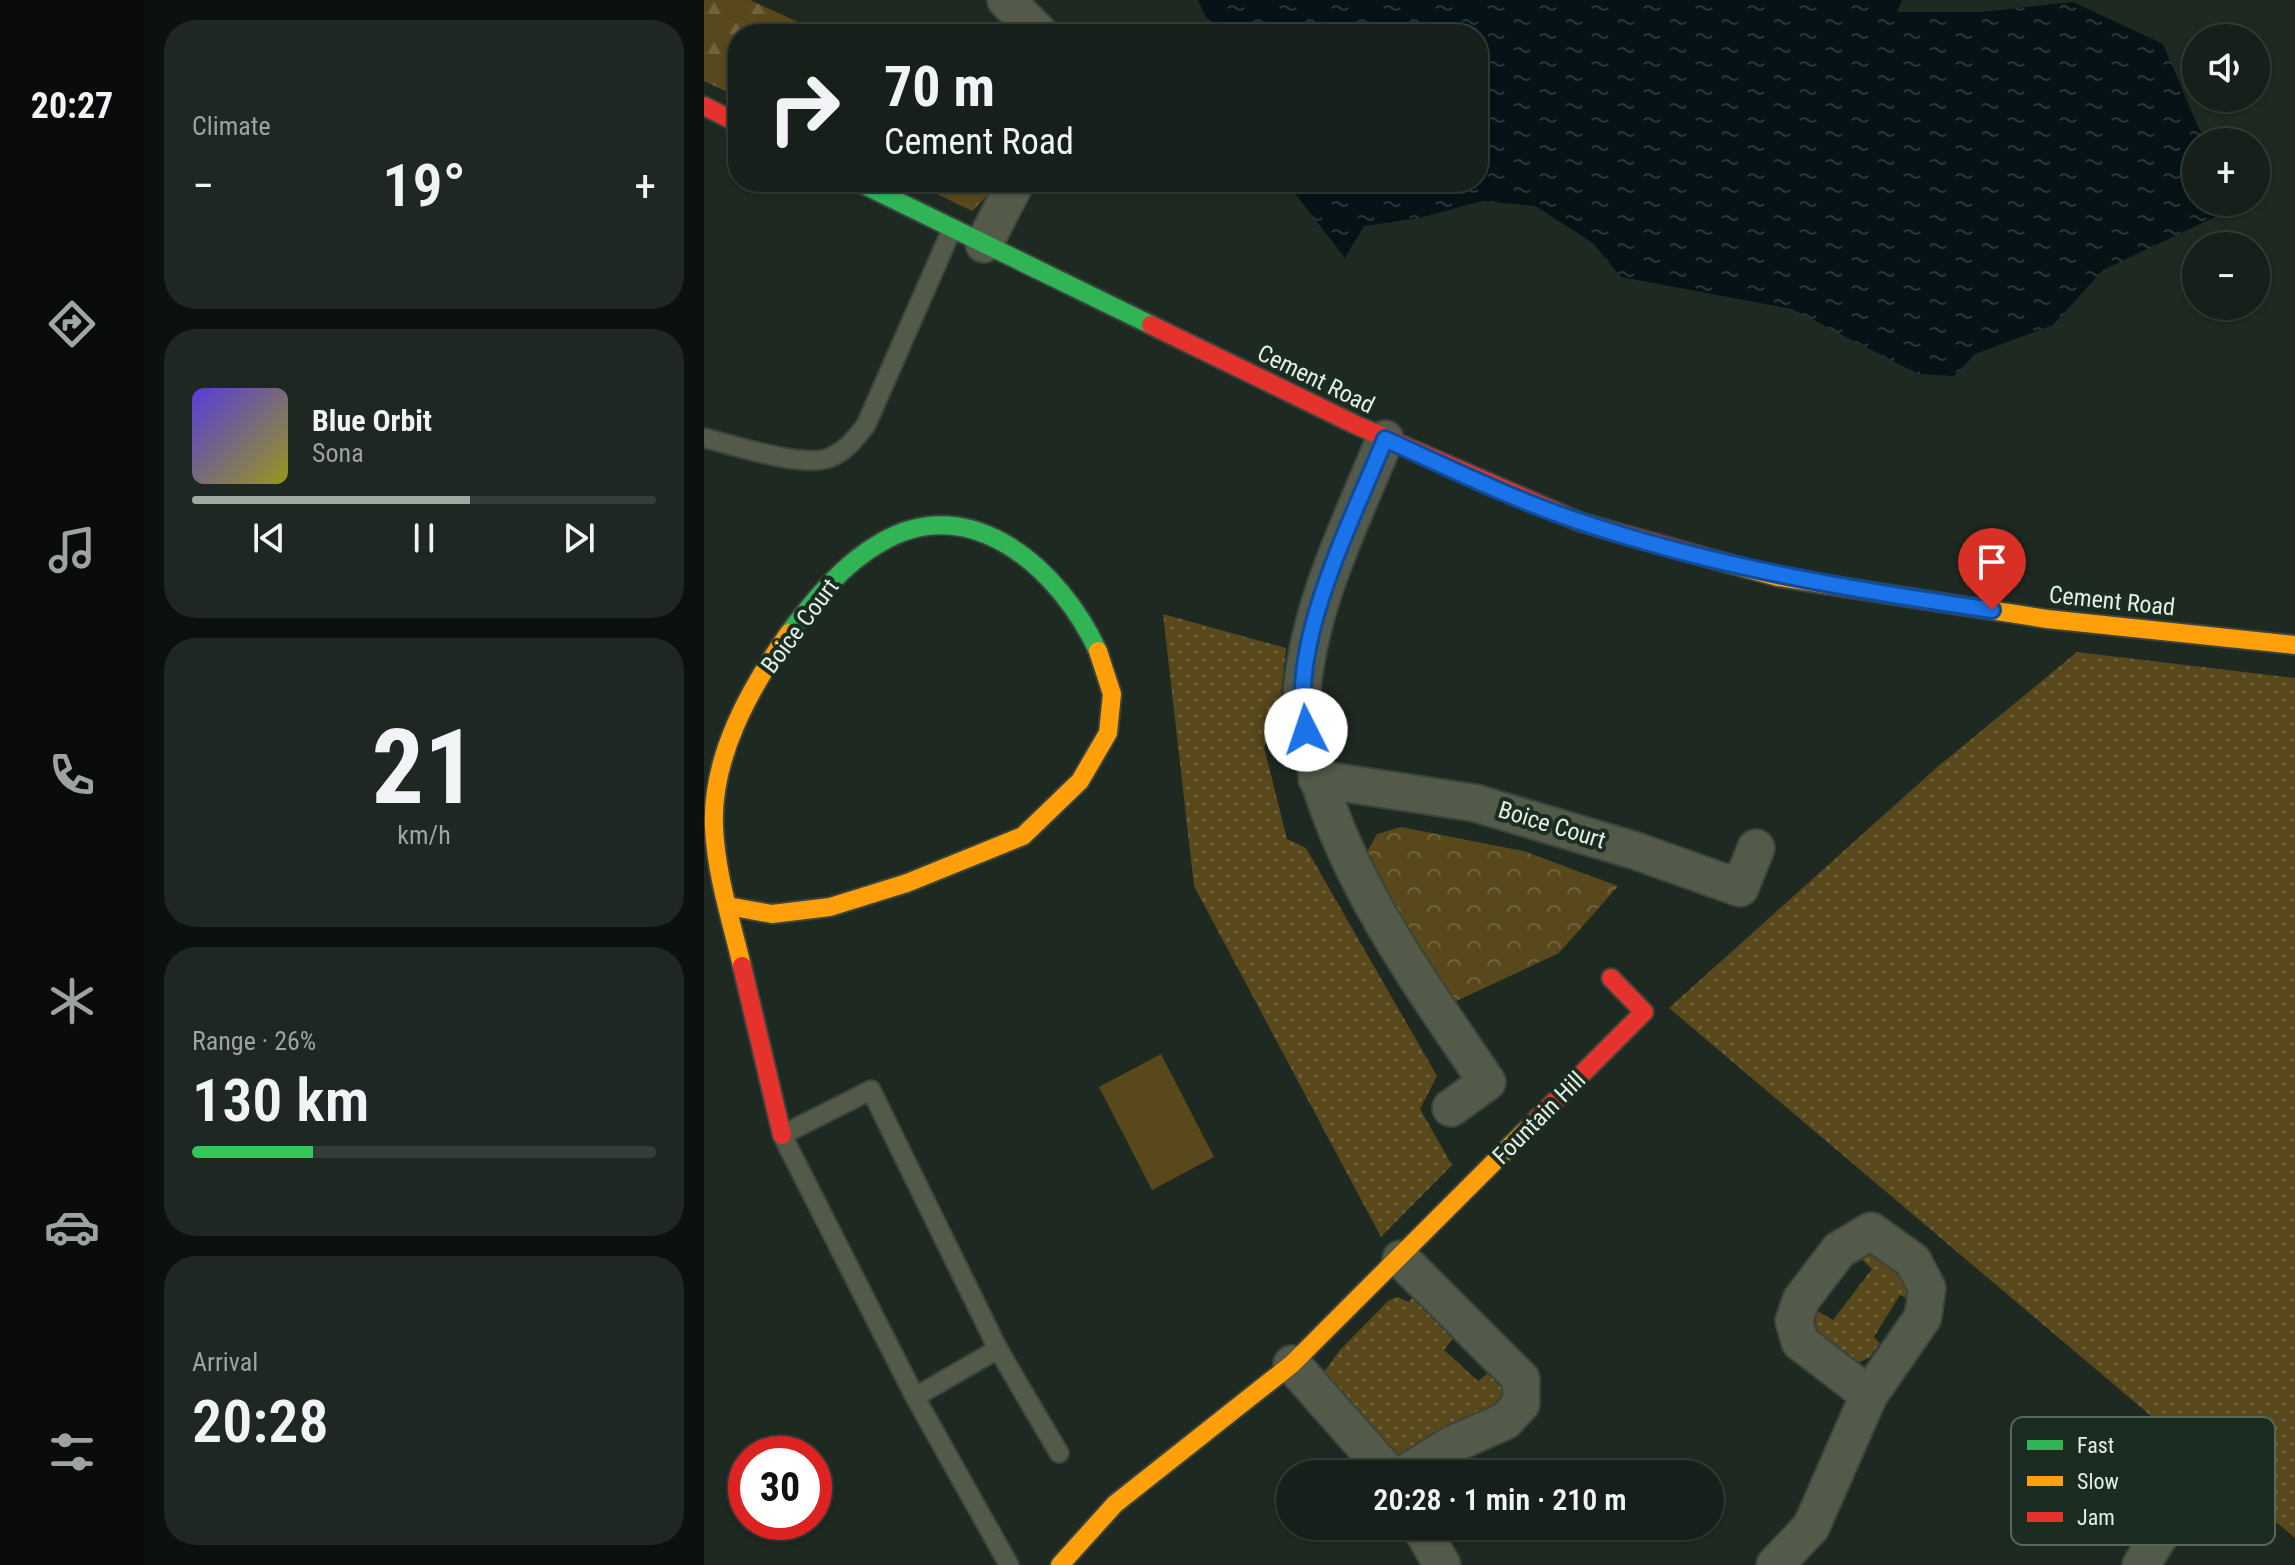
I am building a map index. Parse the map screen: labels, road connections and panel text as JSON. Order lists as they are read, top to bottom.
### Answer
{
  "streets": {
    "street": ["Cement Road", "Boice Court", "Fountain Hill"]
  },
  "legend": ["Fast", "Slow", "Jam"],
  "page": {
    "tabs": "20:27",
    "tile": [
      "Climate",
      ["21", "km/h"],
      ["Range · 26%", "130 km"],
      ["Arrival", "20:28"]
    ],
    "map_buttons": ["+", "−"],
    "turn": ["70 m", "Cement Road"],
    "heat": ["−", "19°", "+"],
    "song": ["Blue Orbit", "Sona"],
    "limit": "30",
    "trip": "20:28 · 1 min · 210 m"
  }
}
